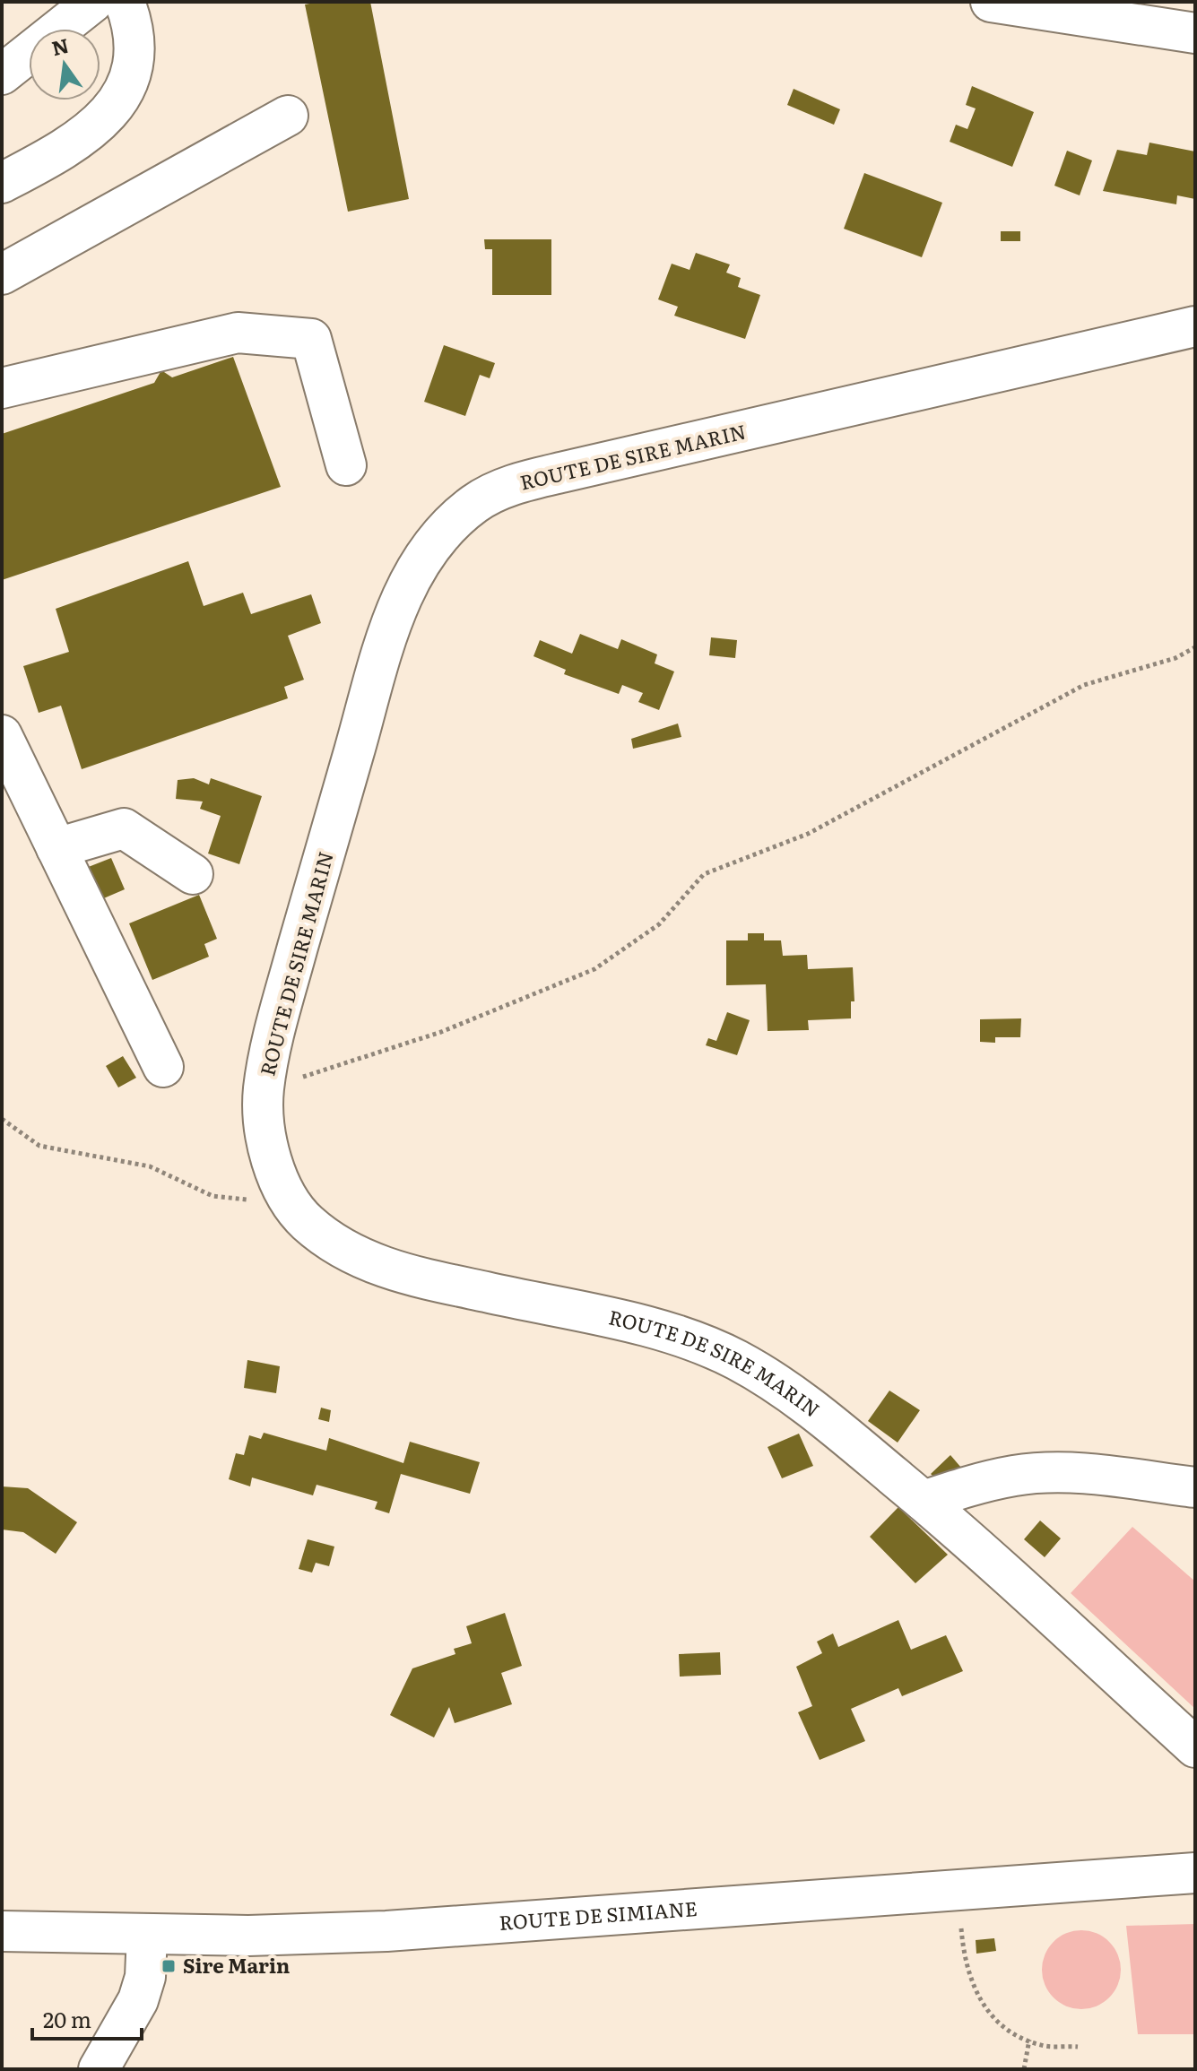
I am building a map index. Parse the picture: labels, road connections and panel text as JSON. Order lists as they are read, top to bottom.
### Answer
{
  "streets": {
    "street": ["ROUTE DE SIRE MARIN", "ROUTE DE SIMIANE"]
  },
  "places": {
    "transit": ["Sire Marin"]
  },
  "scale_bar": "20 m",
  "north": "top"
}
